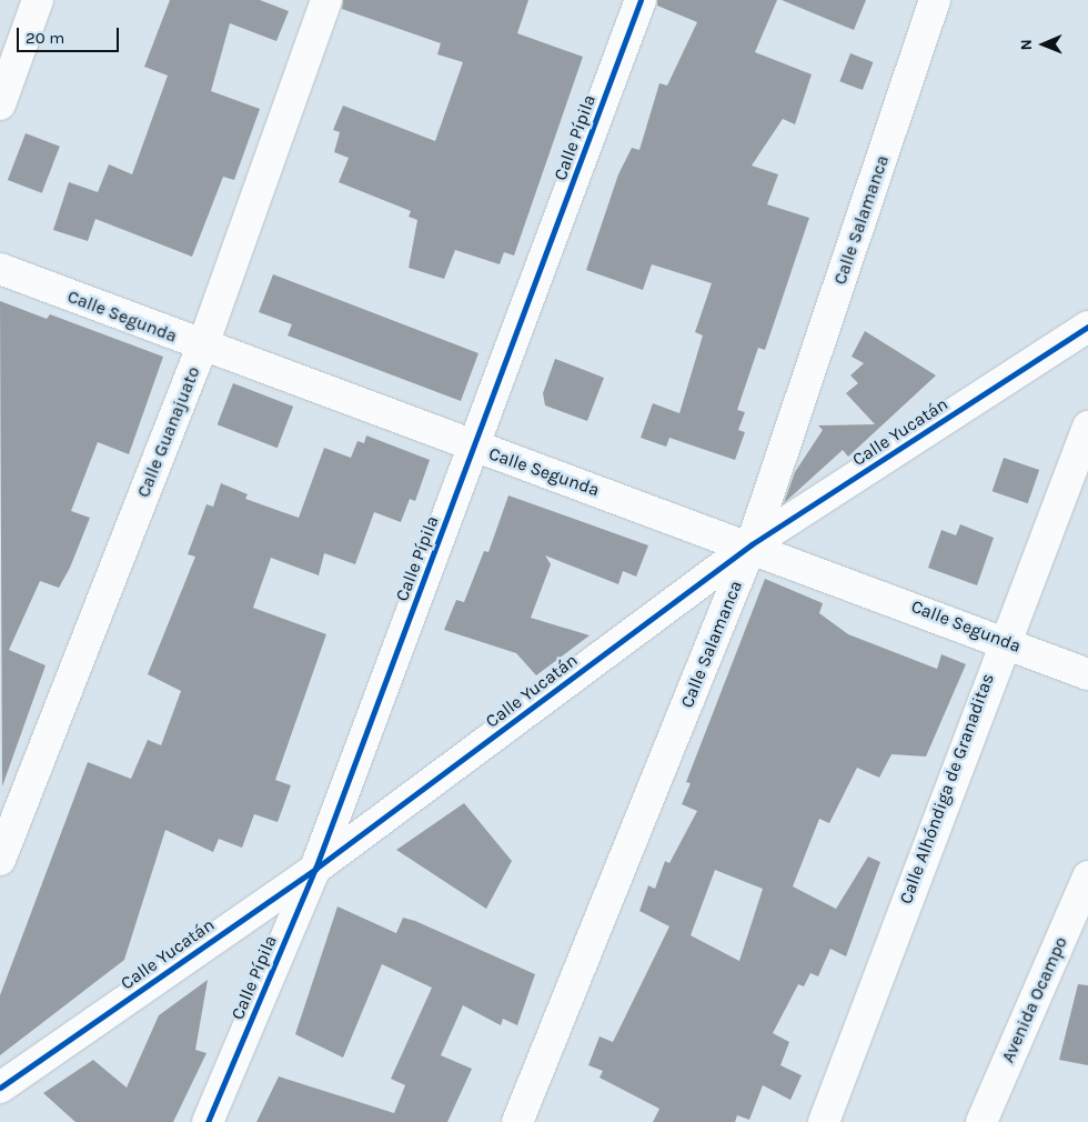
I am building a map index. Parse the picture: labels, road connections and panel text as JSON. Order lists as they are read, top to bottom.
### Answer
{
  "streets": {
    "street": [
      "Calle Pípila",
      "Calle Salamanca",
      "Calle Segunda",
      "Calle Guanajuato",
      "Calle Yucatán",
      "Calle Alhóndiga de Granaditas",
      "Avenida Ocampo"
    ]
  },
  "crossings": [
    ["Calle Pípila", "Calle Segunda"],
    ["Calle Pípila", "Calle Yucatán"],
    ["Calle Salamanca", "Calle Segunda"],
    ["Calle Salamanca", "Calle Yucatán"],
    ["Calle Segunda", "Calle Guanajuato"],
    ["Calle Segunda", "Calle Yucatán"],
    ["Calle Segunda", "Calle Alhóndiga de Granaditas"]
  ],
  "scale_bar": "20 m",
  "north": "left"
}
